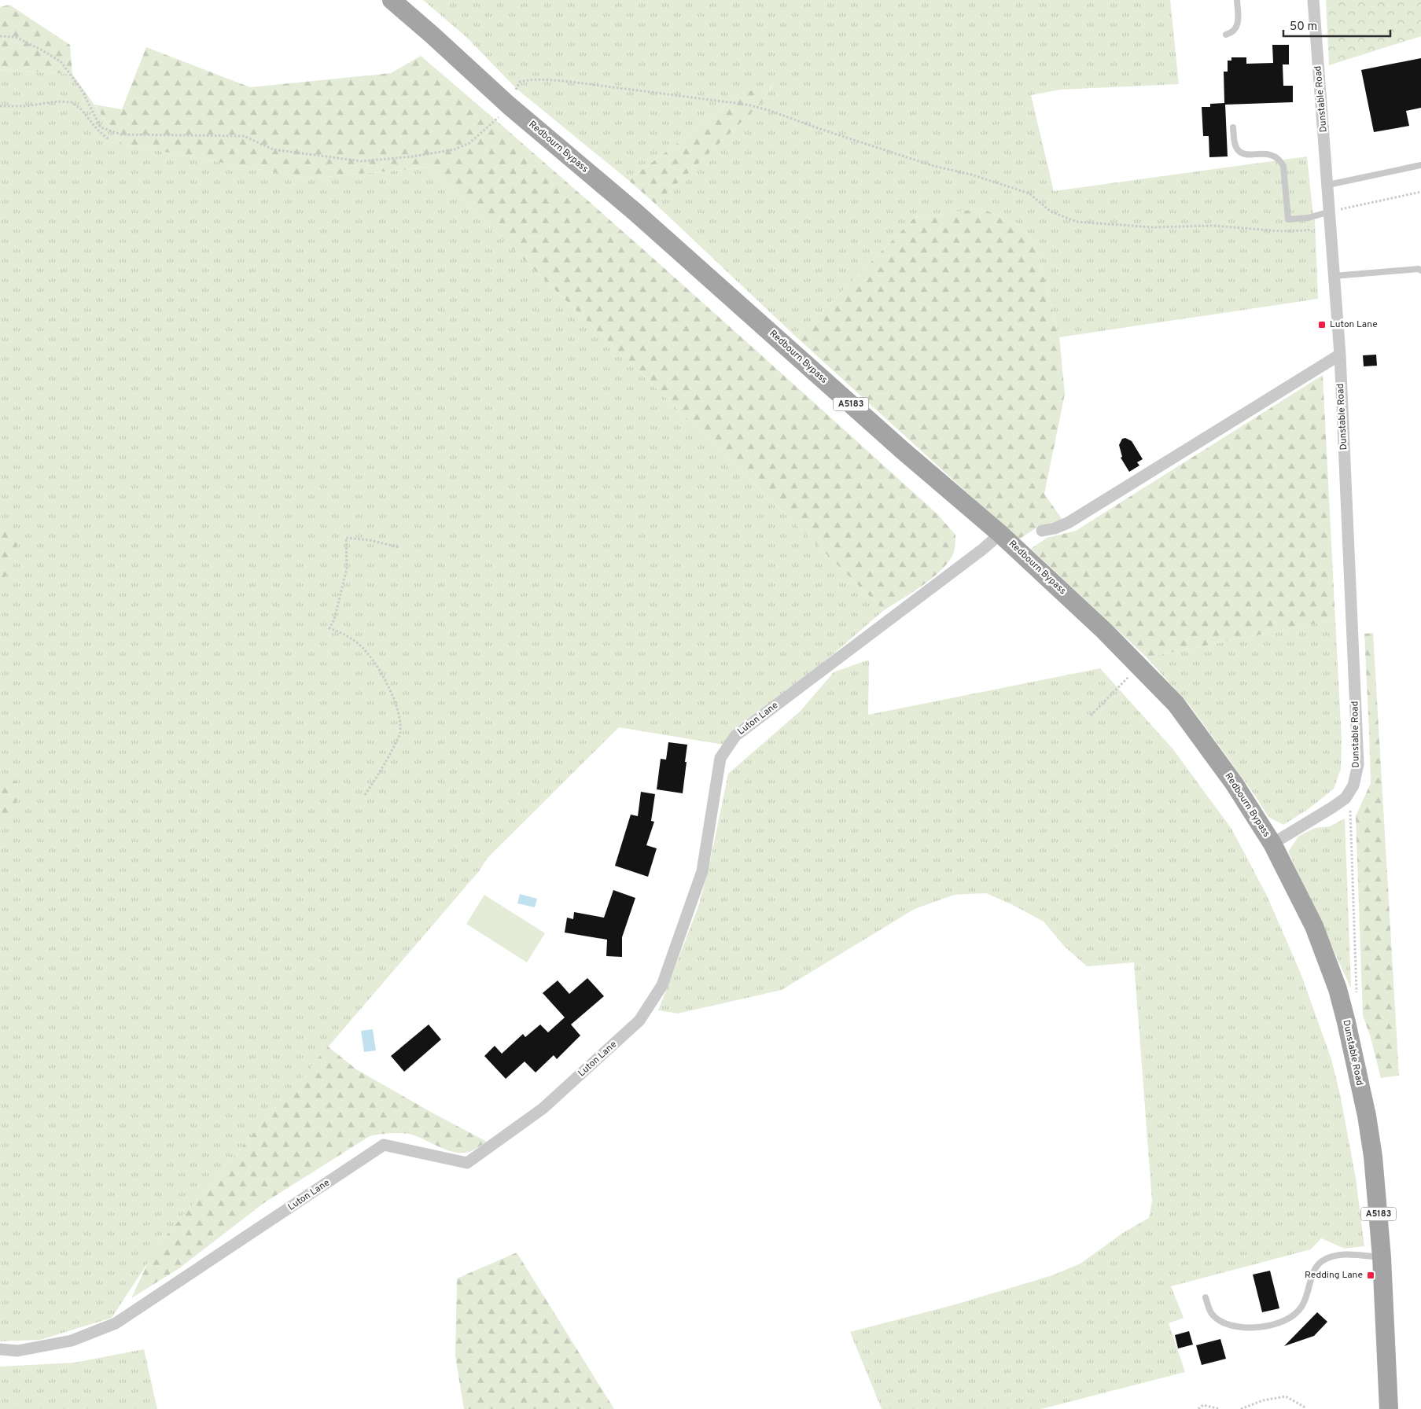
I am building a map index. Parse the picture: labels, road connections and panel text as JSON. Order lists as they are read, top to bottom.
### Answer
{
  "streets": {
    "main road": ["Dunstable Road", "Redbourn Bypass", "A5183"],
    "street": ["Luton Lane"]
  },
  "crossings": [
    ["Dunstable Road", "Redbourn Bypass"],
    ["Redbourn Bypass", "Luton Lane"]
  ],
  "places": {
    "transit": ["Luton Lane", "Redding Lane"]
  },
  "scale_bar": "50 m"
}
